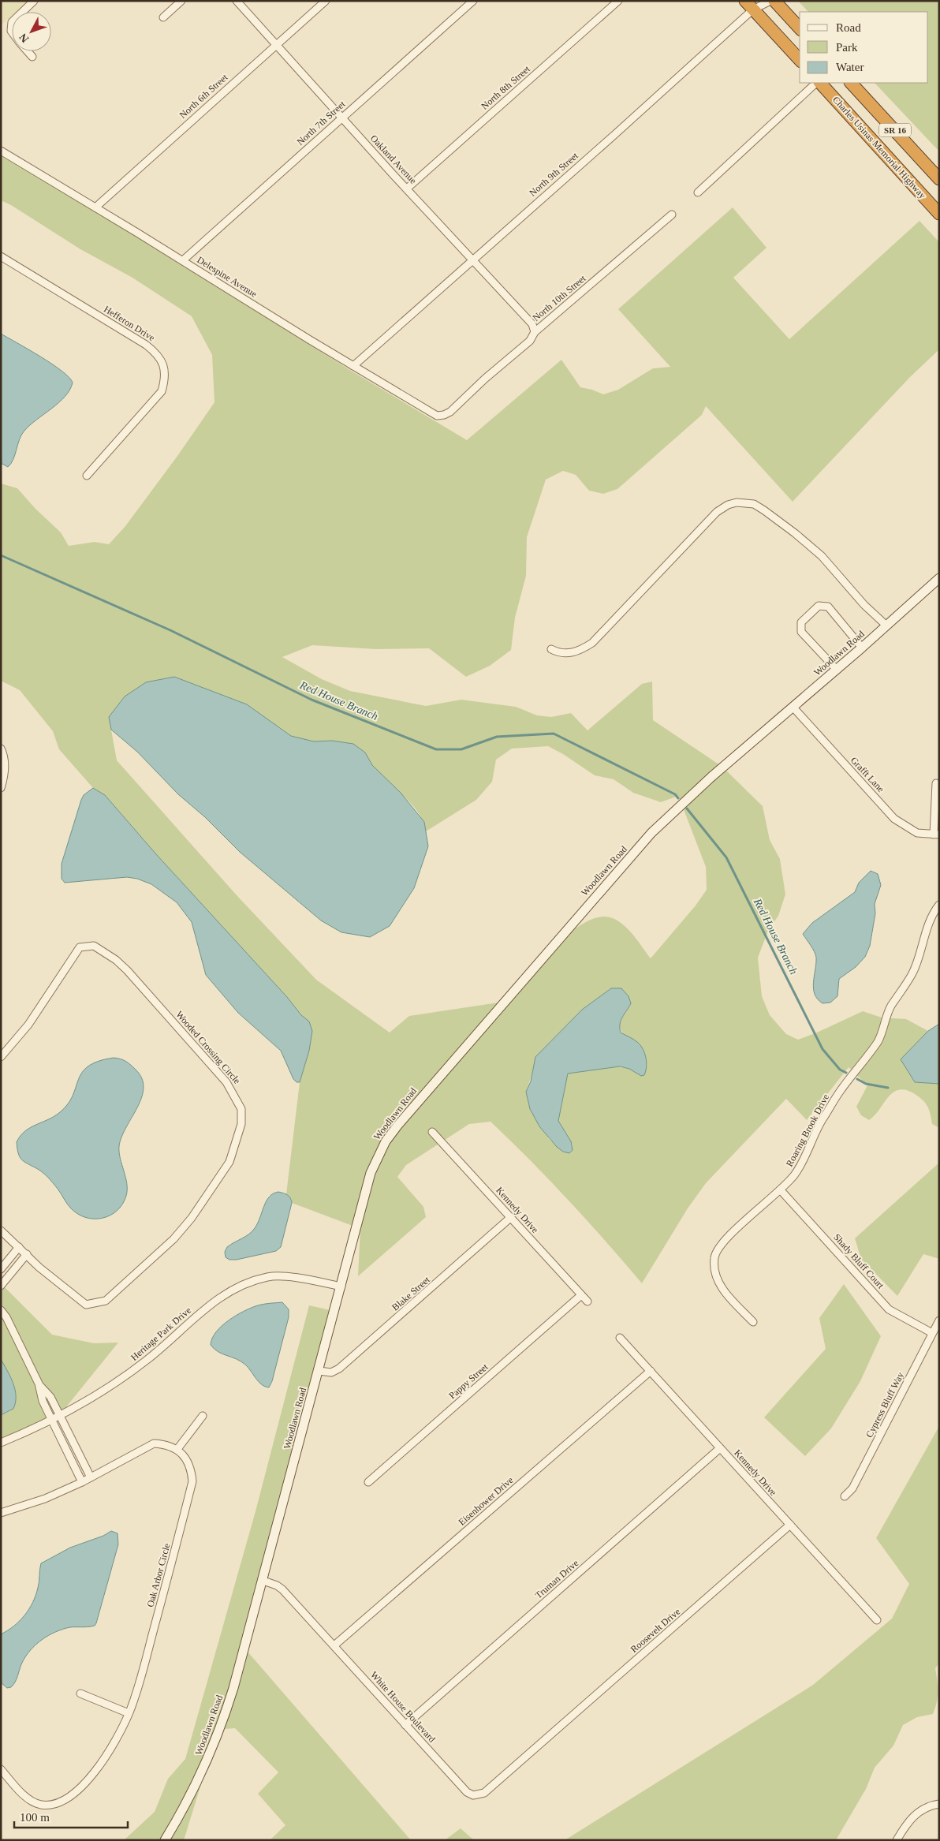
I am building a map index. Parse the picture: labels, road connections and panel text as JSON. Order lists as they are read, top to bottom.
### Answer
{
  "streets": {
    "highway": ["SR 16", "Charles Usinas Memorial Highway"],
    "street": [
      "North 8th Street",
      "North 6th Street",
      "North 7th Street",
      "Oakland Avenue",
      "North 9th Street",
      "Delespine Avenue",
      "North 10th Street",
      "Hefferon Drive",
      "Woodlawn Road",
      "Grafft Lane",
      "Wooded Crossing Circle",
      "Roaring Brook Drive",
      "Kennedy Drive",
      "Shady Bluff Court",
      "Blake Street",
      "Heritage Park Drive",
      "Pappy Street",
      "Cypress Bluff Way",
      "Eisenhower Drive",
      "Oak Arbor Circle",
      "Truman Drive",
      "Roosevelt Drive",
      "White House Boulevard"
    ]
  },
  "crossings": [
    ["North 8th Street", "Oakland Avenue"],
    ["North 6th Street", "Oakland Avenue"],
    ["North 6th Street", "Delespine Avenue"],
    ["North 7th Street", "Oakland Avenue"],
    ["North 7th Street", "Delespine Avenue"],
    ["Oakland Avenue", "North 9th Street"],
    ["Oakland Avenue", "North 10th Street"],
    ["North 9th Street", "Delespine Avenue"],
    ["Delespine Avenue", "North 10th Street"],
    ["Woodlawn Road", "Grafft Lane"],
    ["Woodlawn Road", "Blake Street"],
    ["Woodlawn Road", "Heritage Park Drive"],
    ["Woodlawn Road", "White House Boulevard"],
    ["Roaring Brook Drive", "Shady Bluff Court"],
    ["Kennedy Drive", "Blake Street"],
    ["Kennedy Drive", "Pappy Street"],
    ["Kennedy Drive", "Eisenhower Drive"],
    ["Kennedy Drive", "Truman Drive"],
    ["Kennedy Drive", "Roosevelt Drive"],
    ["Shady Bluff Court", "Cypress Bluff Way"],
    ["Eisenhower Drive", "White House Boulevard"],
    ["Truman Drive", "White House Boulevard"],
    ["Roosevelt Drive", "White House Boulevard"]
  ],
  "water": ["Red House Branch"],
  "legend": ["Road", "Park", "Water"],
  "scale_bar": "100 m",
  "north": "bottom left"
}
